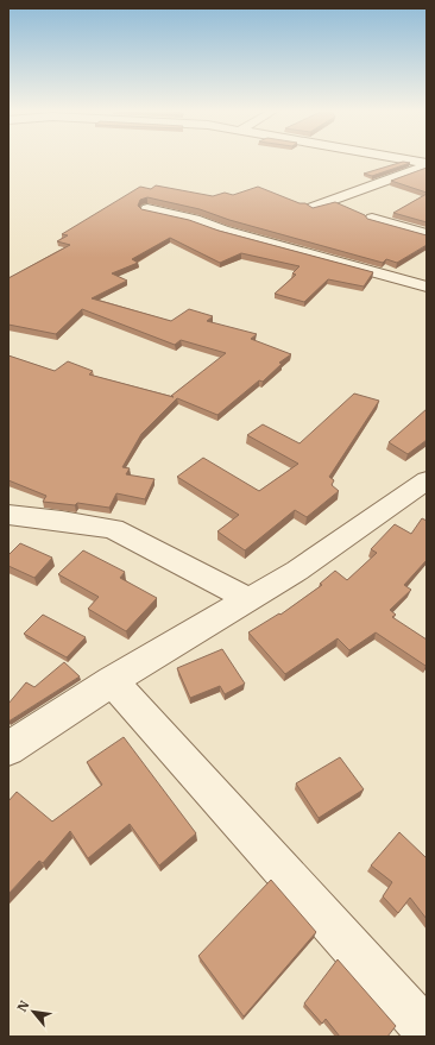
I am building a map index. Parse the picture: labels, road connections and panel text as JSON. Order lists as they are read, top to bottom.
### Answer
{
  "north": "top left"
}
